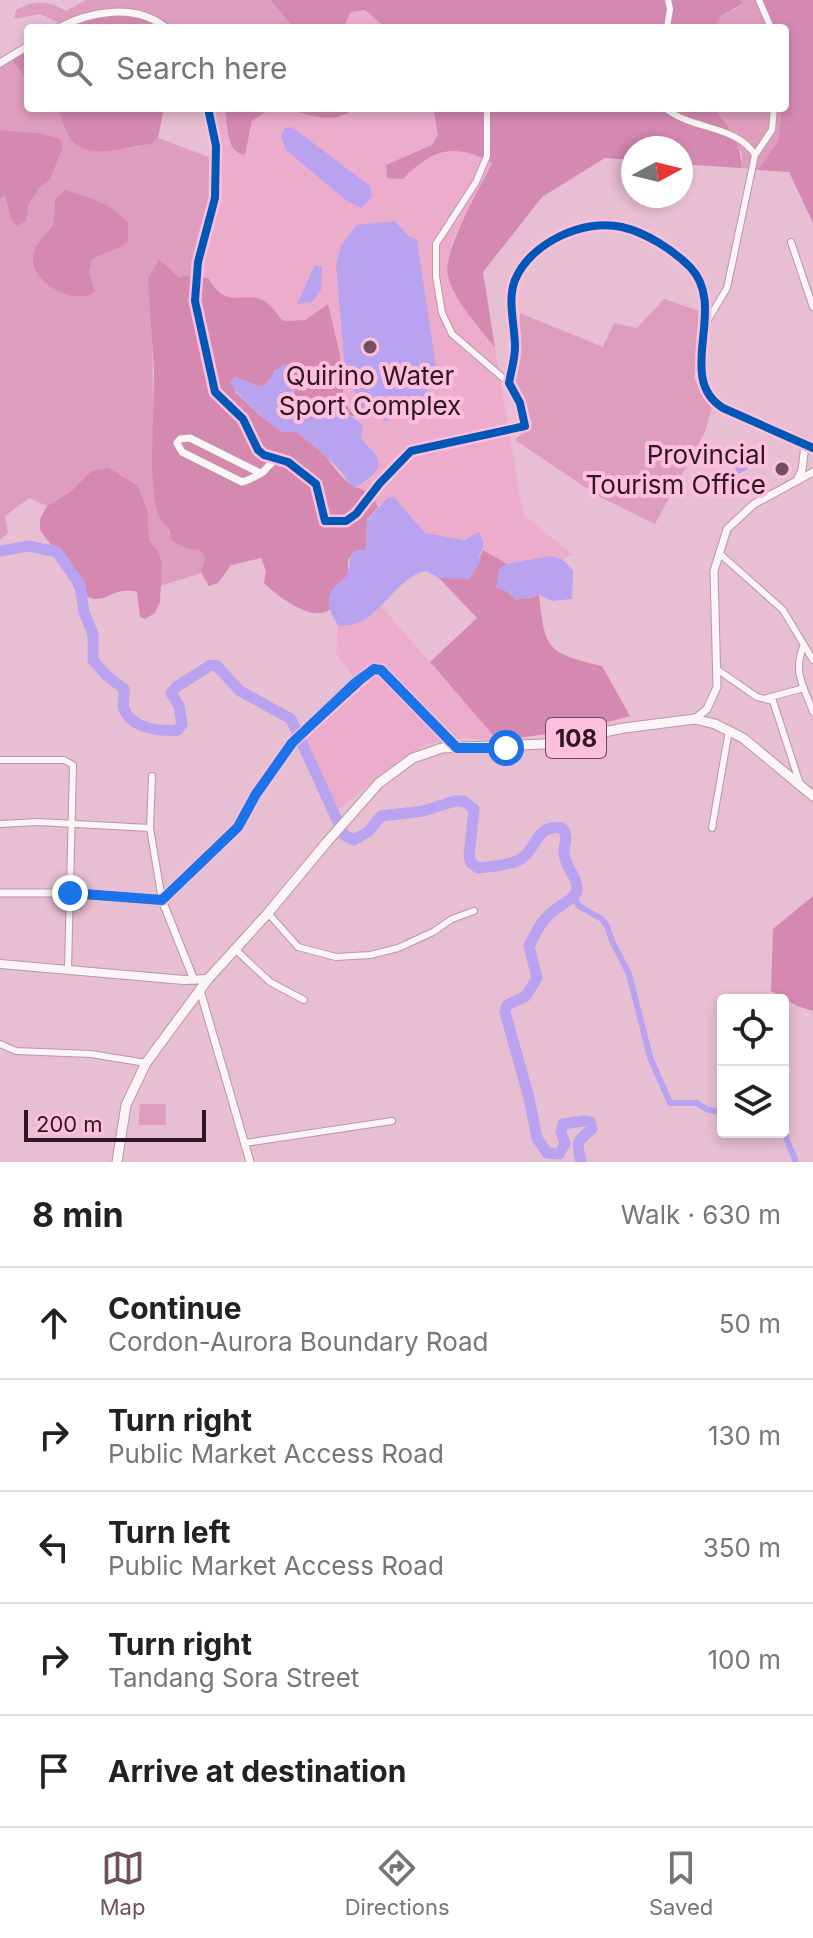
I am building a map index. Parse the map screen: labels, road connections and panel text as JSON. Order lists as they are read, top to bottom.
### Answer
{
  "streets": {
    "main road": ["108"]
  },
  "places": ["Quirino Water Sport Complex", "Provincial Tourism Office"],
  "scale_bar": "200 m",
  "north": "right",
  "page": {
    "search": "Search here",
    "scale": "200 m",
    "heading": ["8 min", "Walk · 630 m"],
    "list": [
      ["Continue", "Cordon-Aurora Boundary Road", "50 m"],
      ["Turn right", "Public Market Access Road", "130 m"],
      ["Turn left", "Public Market Access Road", "350 m"],
      ["Turn right", "Tandang Sora Street", "100 m"],
      "Arrive at destination"
    ],
    "nav": ["Map", "Directions", "Saved"]
  }
}
